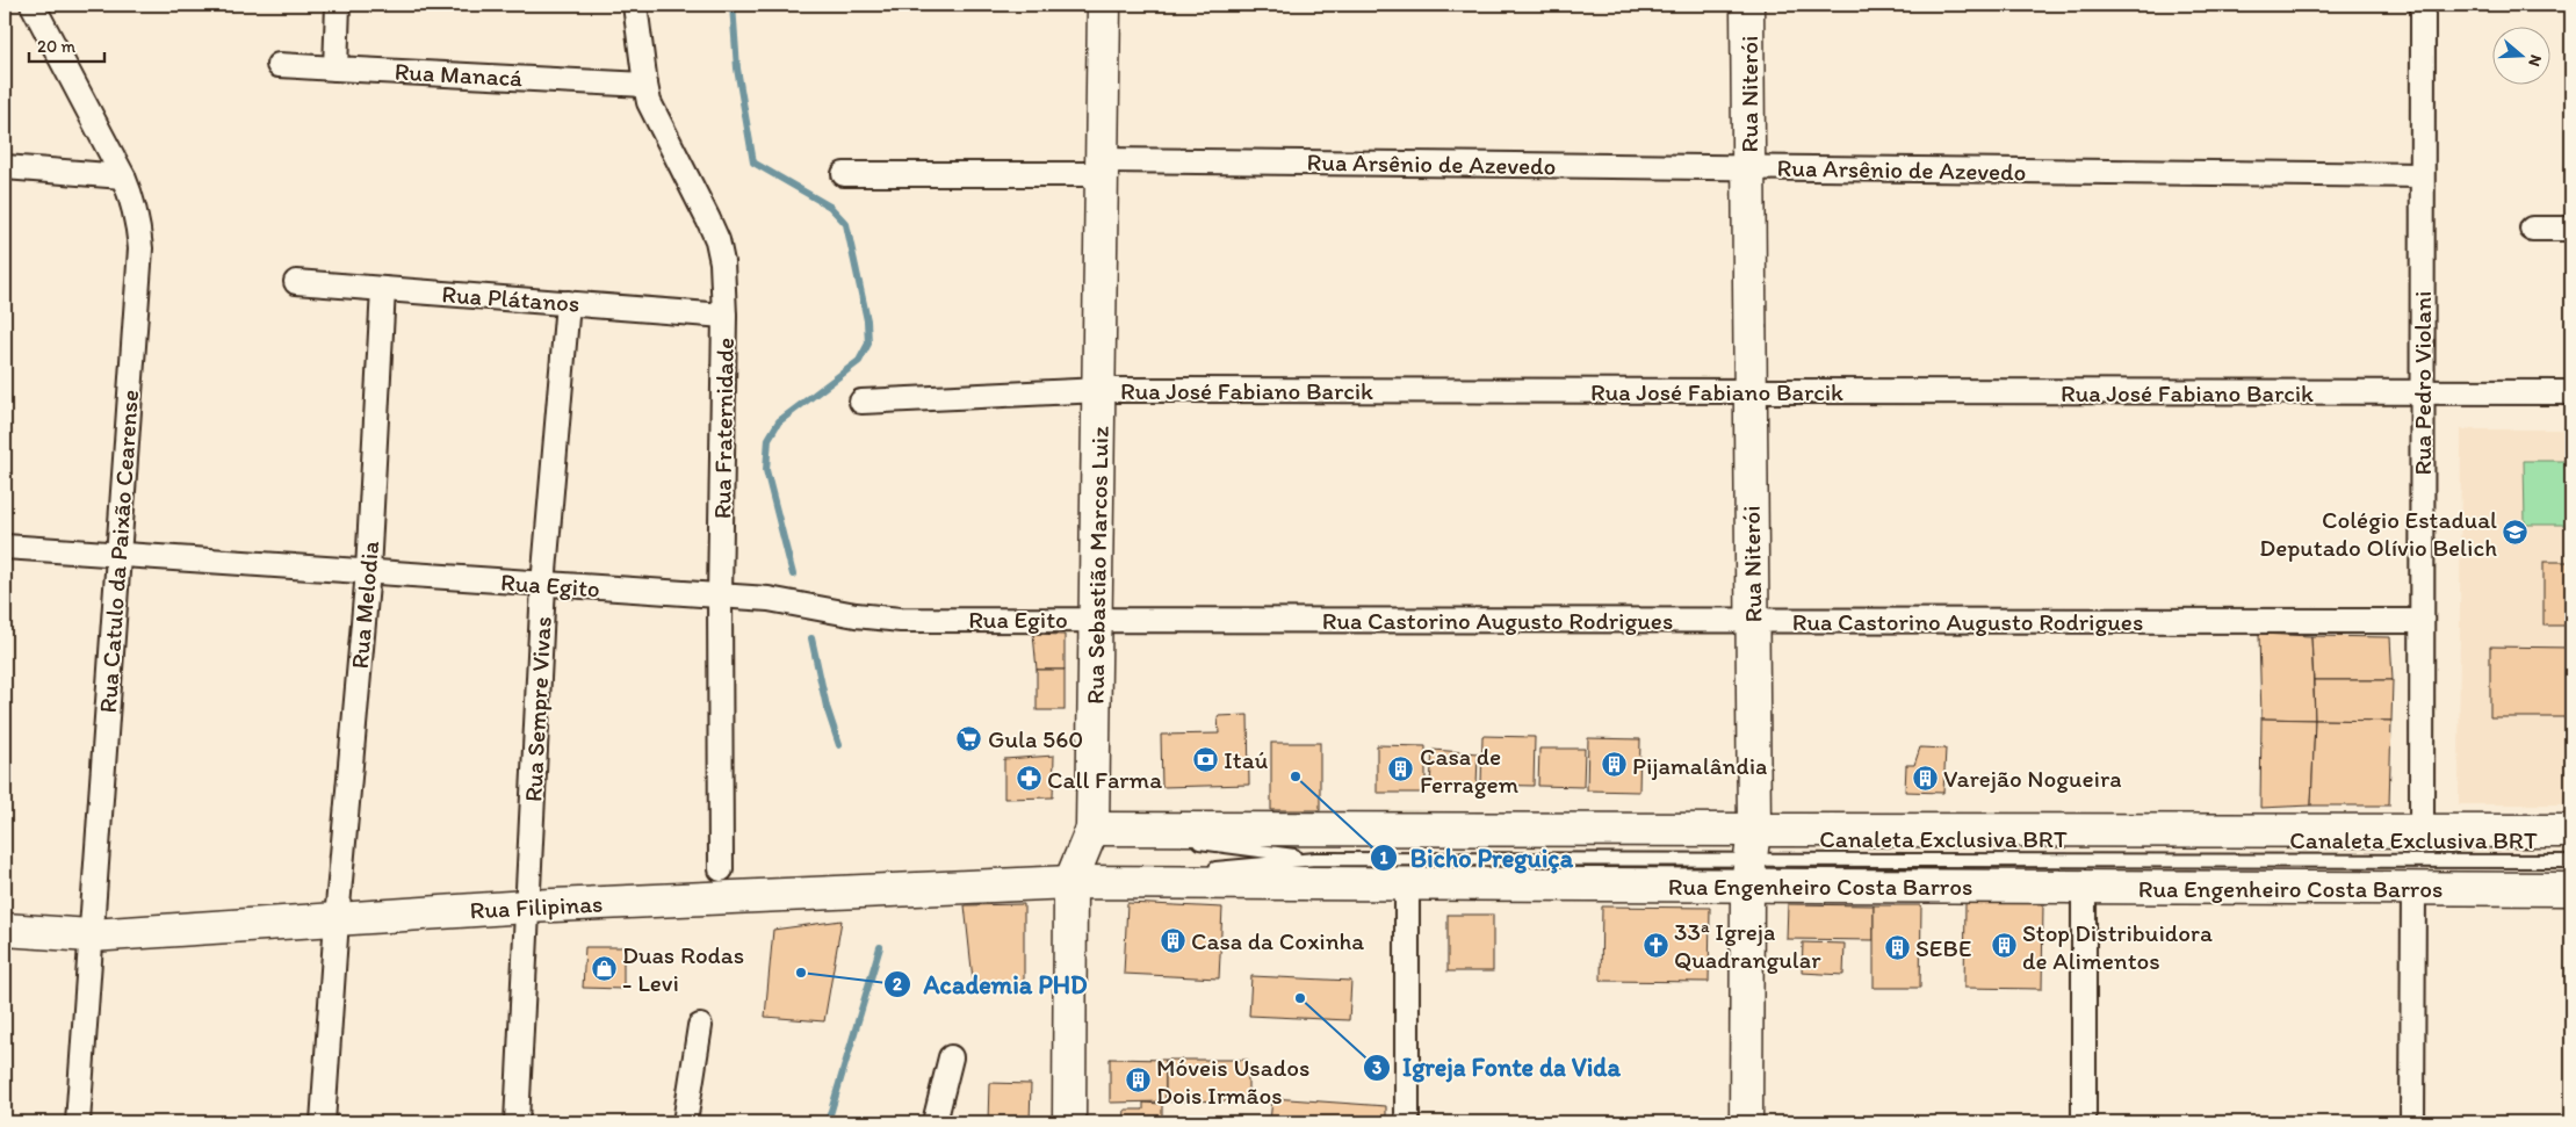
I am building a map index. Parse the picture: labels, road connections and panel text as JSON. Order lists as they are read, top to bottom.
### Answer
{
  "streets": {
    "street": [
      "Rua Manacá",
      "Rua Niterói",
      "Rua Arsênio de Azevedo",
      "Rua Plátanos",
      "Rua Pedro Violani",
      "Rua José Fabiano Barcik",
      "Rua Fraternidade",
      "Rua Catulo da Paixão Cearense",
      "Rua Sebastião Marcos Luiz",
      "Rua Egito",
      "Rua Melodia",
      "Rua Castorino Augusto Rodrigues",
      "Rua Sempre Vivas",
      "Rua Engenheiro Costa Barros",
      "Rua Filipinas"
    ],
    "lane": ["Canaleta Exclusiva BRT"]
  },
  "crossings": [
    ["Rua Manacá", "Rua Fraternidade"],
    ["Rua Niterói", "Rua Arsênio de Azevedo"],
    ["Rua Niterói", "Rua José Fabiano Barcik"],
    ["Rua Niterói", "Rua Castorino Augusto Rodrigues"],
    ["Rua Niterói", "Canaleta Exclusiva BRT"],
    ["Rua Niterói", "Rua Engenheiro Costa Barros"],
    ["Rua Arsênio de Azevedo", "Rua Pedro Violani"],
    ["Rua Arsênio de Azevedo", "Rua Sebastião Marcos Luiz"],
    ["Rua Plátanos", "Rua Fraternidade"],
    ["Rua Plátanos", "Rua Melodia"],
    ["Rua Plátanos", "Rua Sempre Vivas"],
    ["Rua Pedro Violani", "Rua José Fabiano Barcik"],
    ["Rua Pedro Violani", "Rua Castorino Augusto Rodrigues"],
    ["Rua Pedro Violani", "Rua Engenheiro Costa Barros"],
    ["Rua José Fabiano Barcik", "Rua Sebastião Marcos Luiz"],
    ["Rua Fraternidade", "Rua Egito"],
    ["Rua Catulo da Paixão Cearense", "Rua Egito"],
    ["Rua Catulo da Paixão Cearense", "Rua Filipinas"],
    ["Rua Sebastião Marcos Luiz", "Rua Egito"],
    ["Rua Sebastião Marcos Luiz", "Rua Castorino Augusto Rodrigues"],
    ["Rua Sebastião Marcos Luiz", "Canaleta Exclusiva BRT"],
    ["Rua Sebastião Marcos Luiz", "Rua Engenheiro Costa Barros"],
    ["Rua Sebastião Marcos Luiz", "Rua Filipinas"],
    ["Rua Egito", "Rua Melodia"],
    ["Rua Egito", "Rua Castorino Augusto Rodrigues"],
    ["Rua Egito", "Rua Sempre Vivas"],
    ["Rua Melodia", "Rua Filipinas"],
    ["Rua Sempre Vivas", "Rua Filipinas"],
    ["Canaleta Exclusiva BRT", "Rua Engenheiro Costa Barros"],
    ["Canaleta Exclusiva BRT", "Rua Filipinas"],
    ["Rua Engenheiro Costa Barros", "Rua Filipinas"]
  ],
  "places": {
    "school or university": ["Colégio Estadual Deputado Olívio Belich"],
    "supermarket": ["Gula 560"],
    "bank": ["Itaú"],
    "building": [
      "Pijamalândia",
      "Casa de Ferragem",
      "Varejão Nogueira",
      "Casa da Coxinha",
      "Stop Distribuidora de Alimentos",
      "SEBE",
      "Móveis Usados Dois Irmãos"
    ],
    "other": ["Bicho Preguiça", "Academia PHD", "Igreja Fonte da Vida"],
    "pharmacy": ["Call Farma"],
    "church": ["33ª Igreja Quadrangular"],
    "shop": ["Duas Rodas - Levi"]
  },
  "scale_bar": "20 m",
  "north": "right"
}
